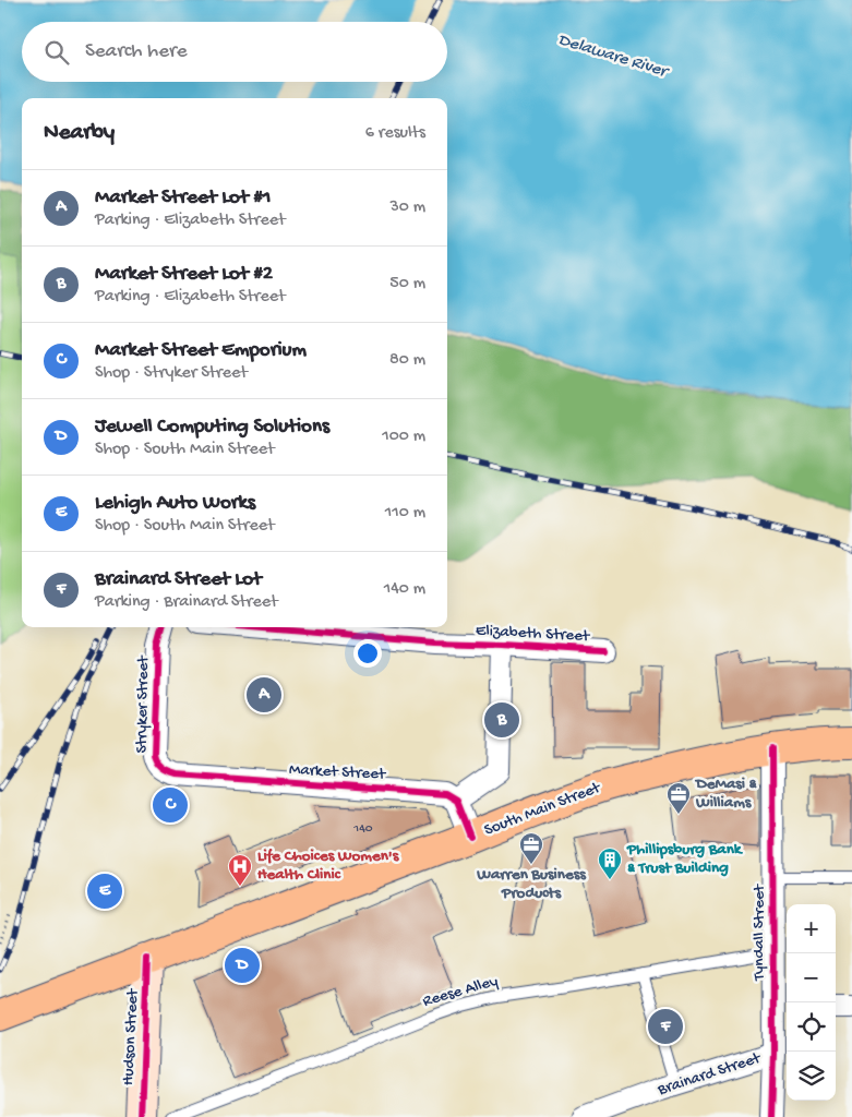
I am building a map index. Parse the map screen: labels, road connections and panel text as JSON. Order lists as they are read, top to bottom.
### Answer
{
  "streets": {
    "main road": ["South Main Street"],
    "street": [
      "Elizabeth Street",
      "Stryker Street",
      "Market Street",
      "Tyndall Street",
      "Hudson Street",
      "Brainard Street"
    ],
    "lane": ["Reese Alley"]
  },
  "crossings": [
    ["Elizabeth Street", "Market Street"],
    ["Stryker Street", "Market Street"],
    ["South Main Street", "Tyndall Street"],
    ["South Main Street", "Hudson Street"],
    ["Tyndall Street", "Reese Alley"],
    ["Tyndall Street", "Brainard Street"]
  ],
  "water": ["Delaware River"],
  "places": {
    "office": ["DeMasi & Williams", "Warren Business Products"],
    "building": ["Phillipsburg Bank & Trust Building"],
    "hospital": ["Life Choices Women's Health Clinic"]
  },
  "house_numbers": ["140"],
  "page": {
    "search": "Search here",
    "heading": ["Nearby", "6 results"],
    "list": [
      {
        "mark": "A",
        "name": "Market Street Lot #1",
        "note": "Parking · Elizabeth Street",
        "value": "30 m"
      },
      {
        "mark": "B",
        "name": "Market Street Lot #2",
        "note": "Parking · Elizabeth Street",
        "value": "50 m"
      },
      {
        "mark": "C",
        "name": "Market Street Emporium",
        "note": "Shop · Stryker Street",
        "value": "80 m"
      },
      {
        "mark": "D",
        "name": "Jewell Computing Solutions",
        "note": "Shop · South Main Street",
        "value": "100 m"
      },
      {
        "mark": "E",
        "name": "Lehigh Auto Works",
        "note": "Shop · South Main Street",
        "value": "110 m"
      },
      {
        "mark": "F",
        "name": "Brainard Street Lot",
        "note": "Parking · Brainard Street",
        "value": "140 m"
      }
    ],
    "pins": [
      "A",
      "B",
      "C",
      "E",
      "D",
      "F"
    ],
    "map_buttons": ["+", "−"]
  }
}
